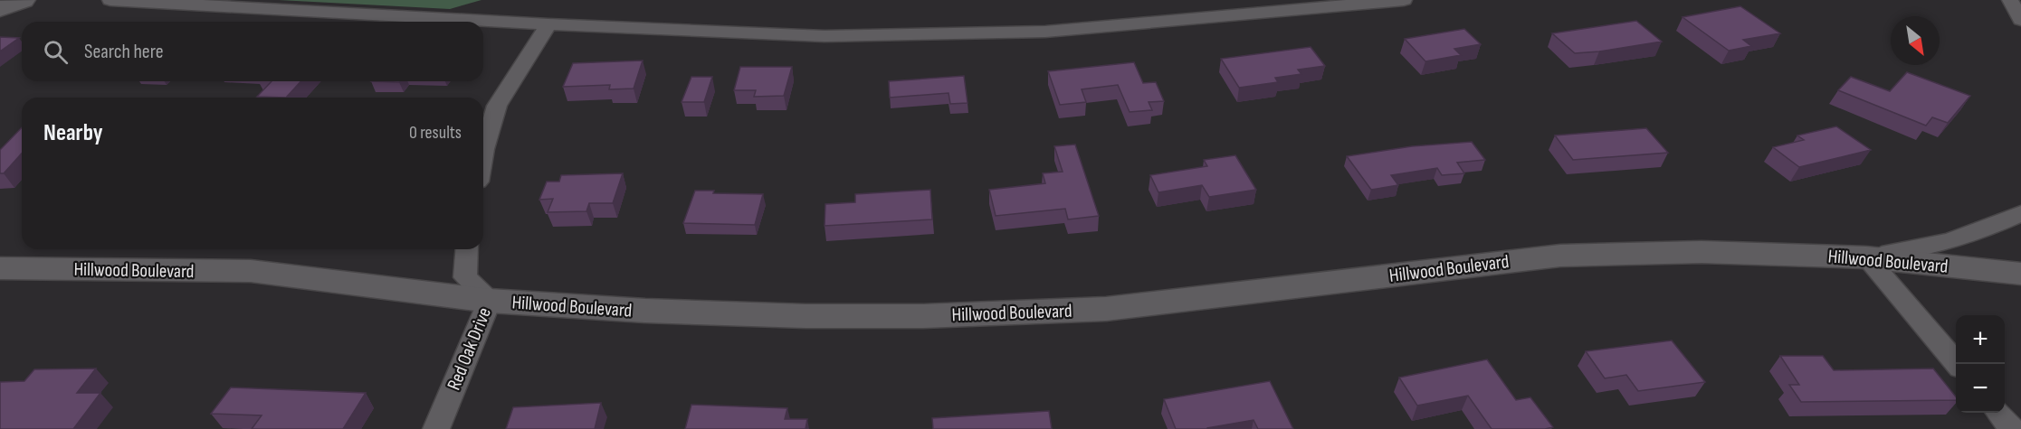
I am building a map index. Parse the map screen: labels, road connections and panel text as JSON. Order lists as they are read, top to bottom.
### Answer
{
  "streets": {
    "street": ["Hillwood Boulevard", "Red Oak Drive"]
  },
  "crossings": [
    ["Hillwood Boulevard", "Red Oak Drive"]
  ],
  "north": "bottom right",
  "page": {
    "search": "Search here",
    "heading": ["Nearby", "0 results"],
    "map_buttons": ["+", "−"]
  }
}
